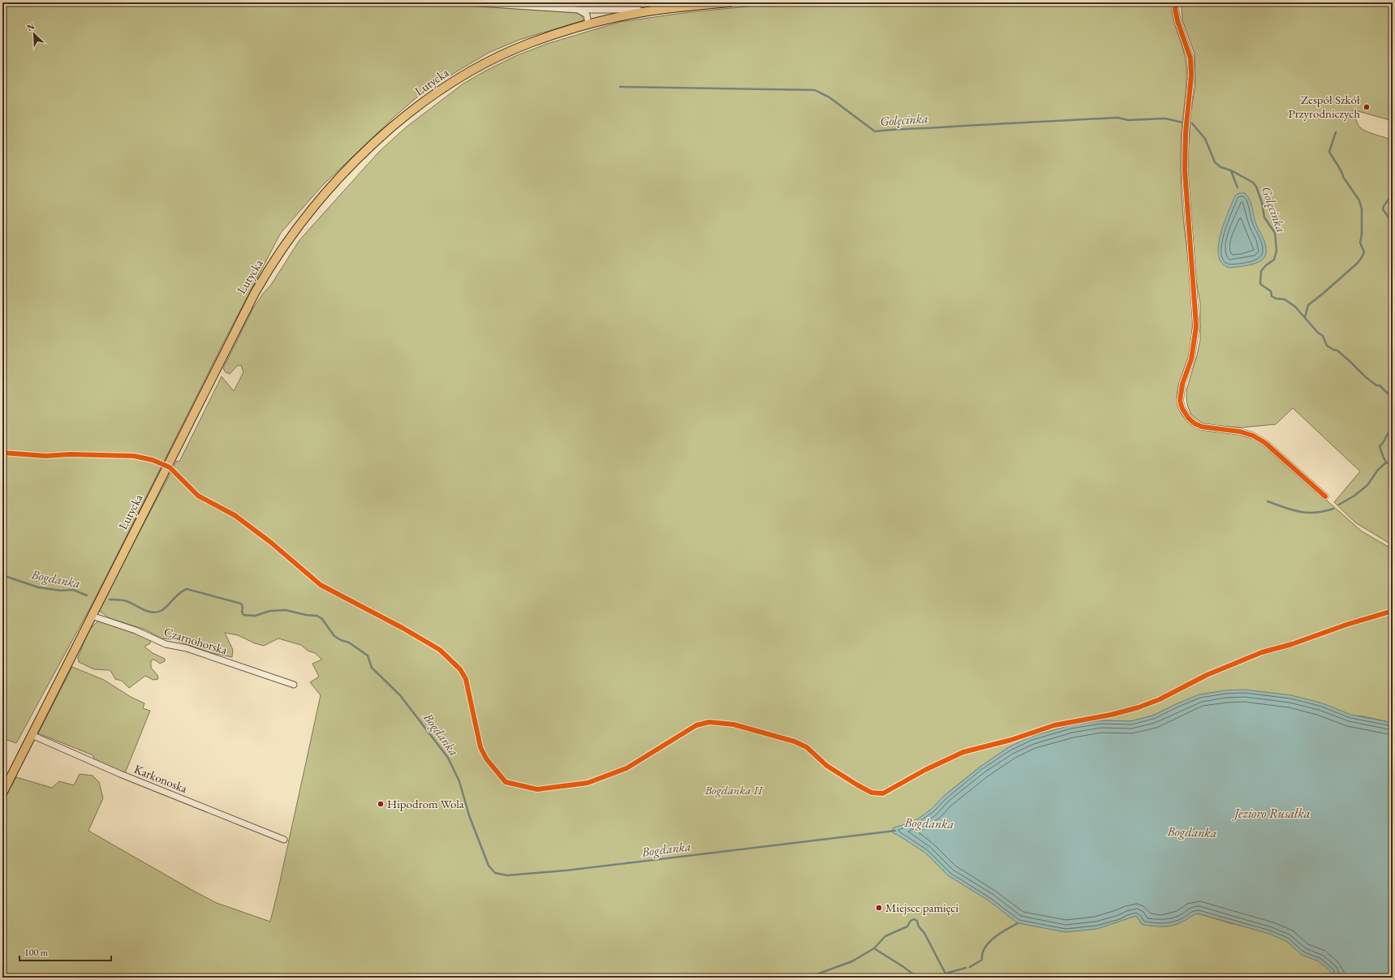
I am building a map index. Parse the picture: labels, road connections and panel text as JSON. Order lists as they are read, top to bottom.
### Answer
{
  "streets": {
    "main road": ["Lutycka"],
    "street": ["Czarnohorska", "Karkonoska"]
  },
  "crossings": [
    ["Lutycka", "Czarnohorska"],
    ["Lutycka", "Karkonoska"]
  ],
  "water": ["Golęcinka", "Bogdanka", "Jezioro Rusałka"],
  "parks": ["Bogdanka II"],
  "places": ["Zespół Szkół Przyrodniczych", "Hipodrom Wola", "Miejsce pamięci"],
  "scale_bar": "100 m",
  "north": "top left"
}
